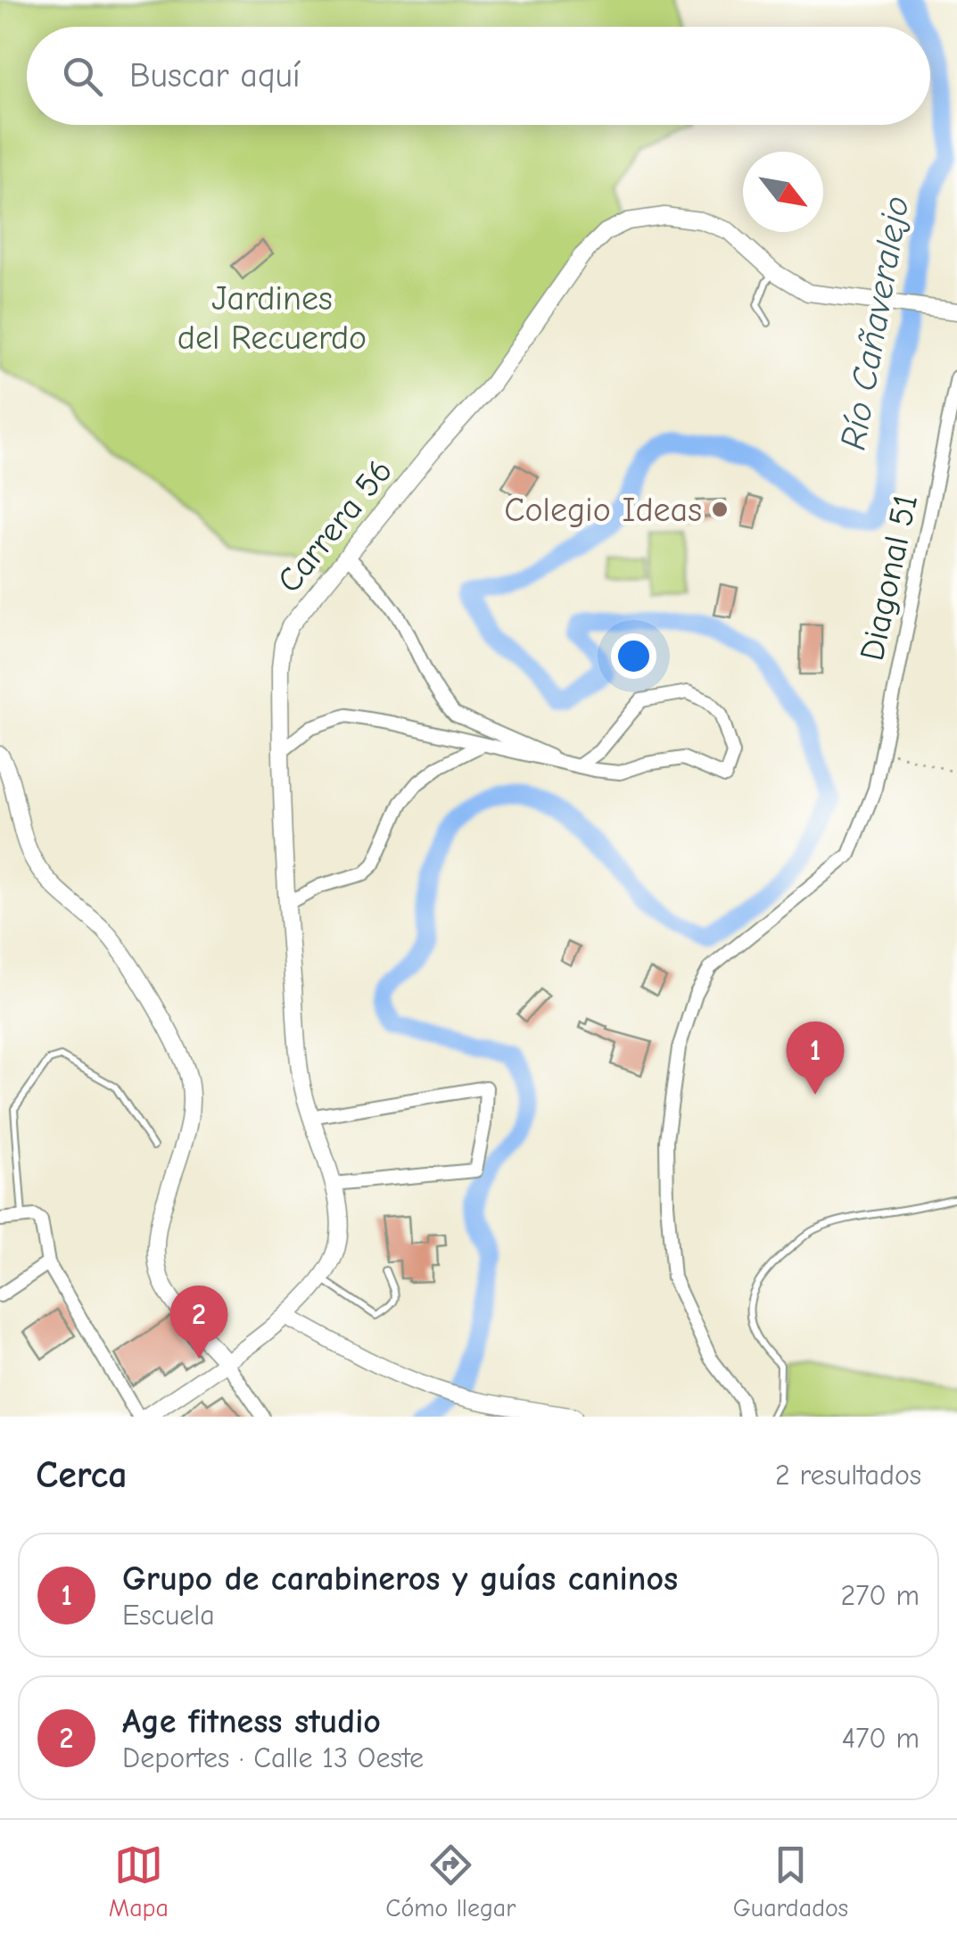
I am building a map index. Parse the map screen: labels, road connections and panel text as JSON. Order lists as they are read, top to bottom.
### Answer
{
  "streets": {
    "street": ["Carrera 56", "Diagonal 51"]
  },
  "water": ["Río Cañaveralejo"],
  "parks": ["Jardines del Recuerdo"],
  "places": ["Colegio Ideas"],
  "north": "bottom right",
  "page": {
    "search": "Buscar aquí",
    "pins": ["1", "2"],
    "heading": ["Cerca", "2 resultados"],
    "list": [
      {
        "mark": "1",
        "name": "Grupo de carabineros y guías caninos",
        "note": "Escuela",
        "value": "270 m"
      },
      {
        "mark": "2",
        "name": "Age fitness studio",
        "note": "Deportes · Calle 13 Oeste",
        "value": "470 m"
      }
    ],
    "nav": ["Mapa", "Cómo llegar", "Guardados"]
  }
}
